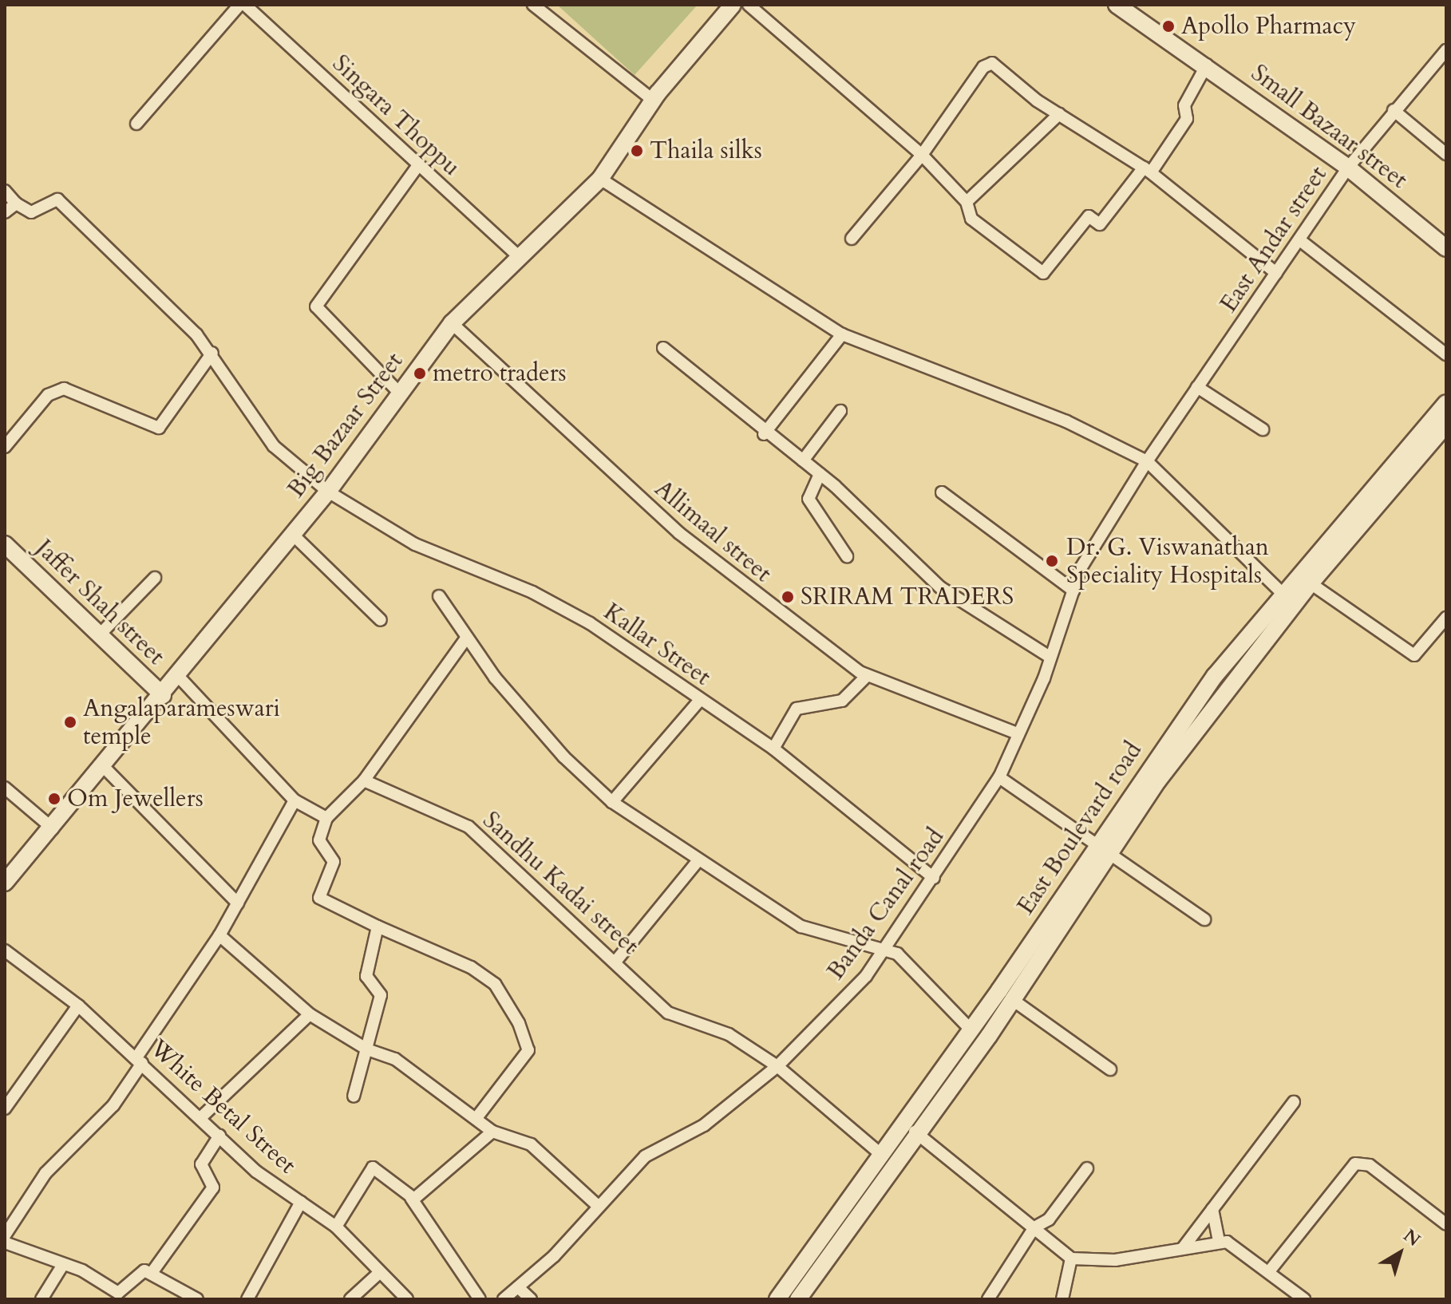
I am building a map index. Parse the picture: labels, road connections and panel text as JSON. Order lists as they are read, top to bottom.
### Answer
{
  "streets": {
    "main road": [
      "Small Bazaar street",
      "Big Bazaar Street",
      "Jaffer Shah street",
      "East Boulevard road"
    ],
    "street": [
      "Singara Thoppu",
      "East Andar street",
      "Allimaal street",
      "Kallar Street",
      "Sandhu Kadai street",
      "Banda Canal road",
      "White Betal Street"
    ]
  },
  "crossings": [
    ["Singara Thoppu", "Big Bazaar Street"],
    ["Small Bazaar street", "East Andar street"],
    ["East Andar street", "Banda Canal road"],
    ["Big Bazaar Street", "Allimaal street"],
    ["Big Bazaar Street", "Jaffer Shah street"],
    ["Big Bazaar Street", "Kallar Street"],
    ["Allimaal street", "Banda Canal road"],
    ["Kallar Street", "Banda Canal road"],
    ["East Boulevard road", "Sandhu Kadai street"],
    ["Sandhu Kadai street", "Banda Canal road"]
  ],
  "places": [
    "Apollo Pharmacy",
    "Thaila silks",
    "metro traders",
    "Dr. G. Viswanathan Speciality Hospitals",
    "SRIRAM TRADERS",
    "Angalaparameswari temple",
    "Om Jewellers"
  ],
  "north": "top right"
}
